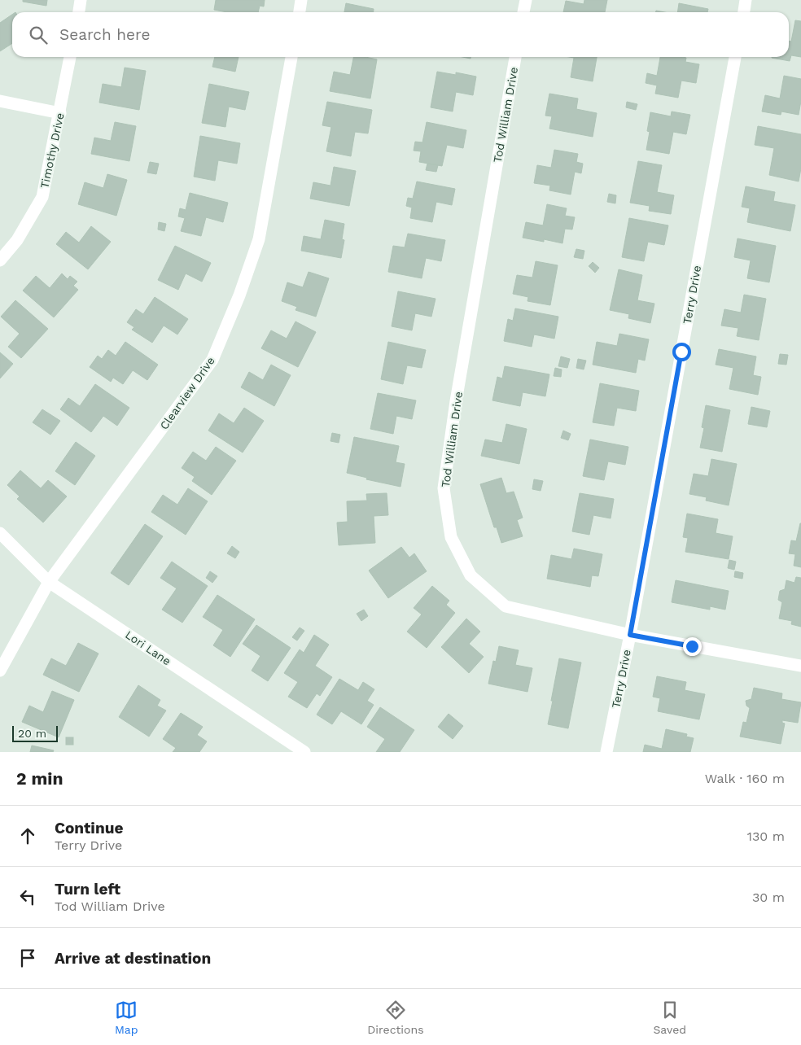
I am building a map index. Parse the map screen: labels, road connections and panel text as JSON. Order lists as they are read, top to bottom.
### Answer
{
  "streets": {
    "street": [
      "Tod William Drive",
      "Timothy Drive",
      "Terry Drive",
      "Clearview Drive",
      "Lori Lane"
    ]
  },
  "crossings": [
    ["Tod William Drive", "Terry Drive"],
    ["Clearview Drive", "Lori Lane"]
  ],
  "scale_bar": "20 m",
  "page": {
    "search": "Search here",
    "scale": "20 m",
    "heading": ["2 min", "Walk · 160 m"],
    "list": [
      ["Continue", "Terry Drive", "130 m"],
      ["Turn left", "Tod William Drive", "30 m"],
      "Arrive at destination"
    ],
    "nav": ["Map", "Directions", "Saved"]
  }
}
